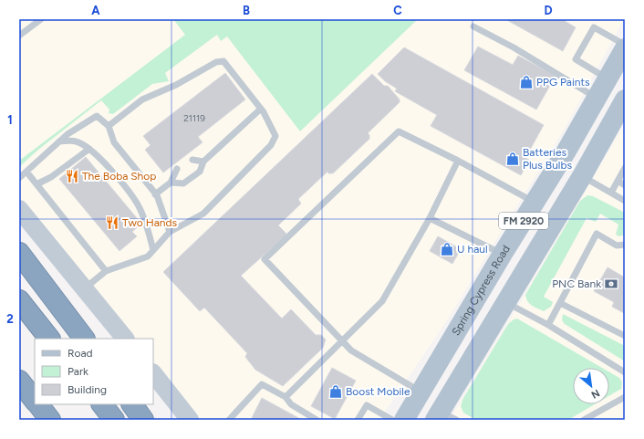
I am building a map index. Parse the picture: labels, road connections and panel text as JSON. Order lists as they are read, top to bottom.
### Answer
{
  "streets": {
    "main road": ["FM 2920", "Spring Cypress Road"]
  },
  "places": {
    "shop": [
      "PPG Paints",
      "Batteries Plus Bulbs",
      "U haul",
      "Boost Mobile"
    ],
    "restaurant": ["The Boba Shop", "Two Hands"],
    "bank": ["PNC Bank"]
  },
  "house_numbers": ["21119"],
  "legend": ["Road", "Park", "Building"],
  "north": "bottom right",
  "grid": {
    "columns": [
      "A",
      "B",
      "C",
      "D"
    ],
    "rows": ["1", "2"]
  }
}
